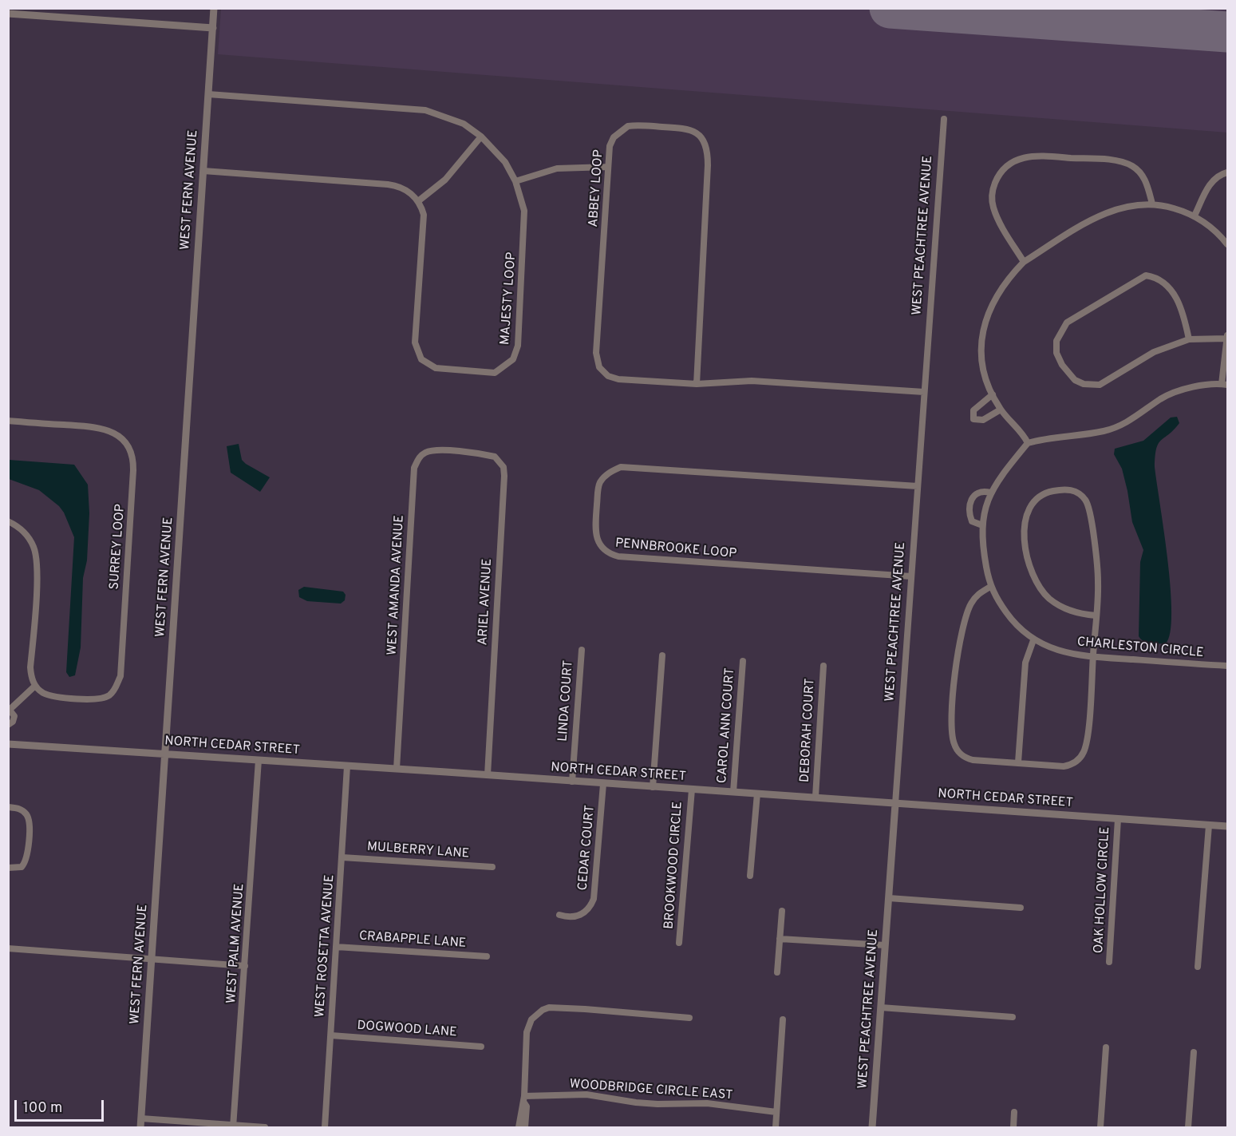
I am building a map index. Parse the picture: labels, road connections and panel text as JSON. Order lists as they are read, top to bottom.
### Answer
{
  "streets": {
    "street": [
      "ABBEY LOOP",
      "WEST FERN AVENUE",
      "WEST PEACHTREE AVENUE",
      "MAJESTY LOOP",
      "SURREY LOOP",
      "PENNBROOKE LOOP",
      "WEST AMANDA AVENUE",
      "ARIEL AVENUE",
      "CHARLESTON CIRCLE",
      "LINDA COURT",
      "CAROL ANN COURT",
      "DEBORAH COURT",
      "NORTH CEDAR STREET",
      "CEDAR COURT",
      "MULBERRY LANE",
      "BROOKWOOD CIRCLE",
      "OAK HOLLOW CIRCLE",
      "CRABAPPLE LANE",
      "WEST PALM AVENUE",
      "WEST ROSETTA AVENUE",
      "DOGWOOD LANE",
      "WOODBRIDGE CIRCLE EAST"
    ]
  },
  "crossings": [
    ["ABBEY LOOP", "WEST PEACHTREE AVENUE"],
    ["WEST FERN AVENUE", "MAJESTY LOOP"],
    ["WEST FERN AVENUE", "NORTH CEDAR STREET"],
    ["WEST PEACHTREE AVENUE", "PENNBROOKE LOOP"],
    ["WEST PEACHTREE AVENUE", "NORTH CEDAR STREET"],
    ["WEST AMANDA AVENUE", "ARIEL AVENUE"],
    ["WEST AMANDA AVENUE", "NORTH CEDAR STREET"],
    ["ARIEL AVENUE", "NORTH CEDAR STREET"],
    ["LINDA COURT", "NORTH CEDAR STREET"],
    ["CAROL ANN COURT", "NORTH CEDAR STREET"],
    ["DEBORAH COURT", "NORTH CEDAR STREET"],
    ["NORTH CEDAR STREET", "CEDAR COURT"],
    ["NORTH CEDAR STREET", "BROOKWOOD CIRCLE"],
    ["NORTH CEDAR STREET", "OAK HOLLOW CIRCLE"],
    ["NORTH CEDAR STREET", "WEST PALM AVENUE"],
    ["NORTH CEDAR STREET", "WEST ROSETTA AVENUE"],
    ["MULBERRY LANE", "WEST ROSETTA AVENUE"],
    ["CRABAPPLE LANE", "WEST ROSETTA AVENUE"],
    ["WEST ROSETTA AVENUE", "DOGWOOD LANE"]
  ],
  "scale_bar": "100 m"
}
